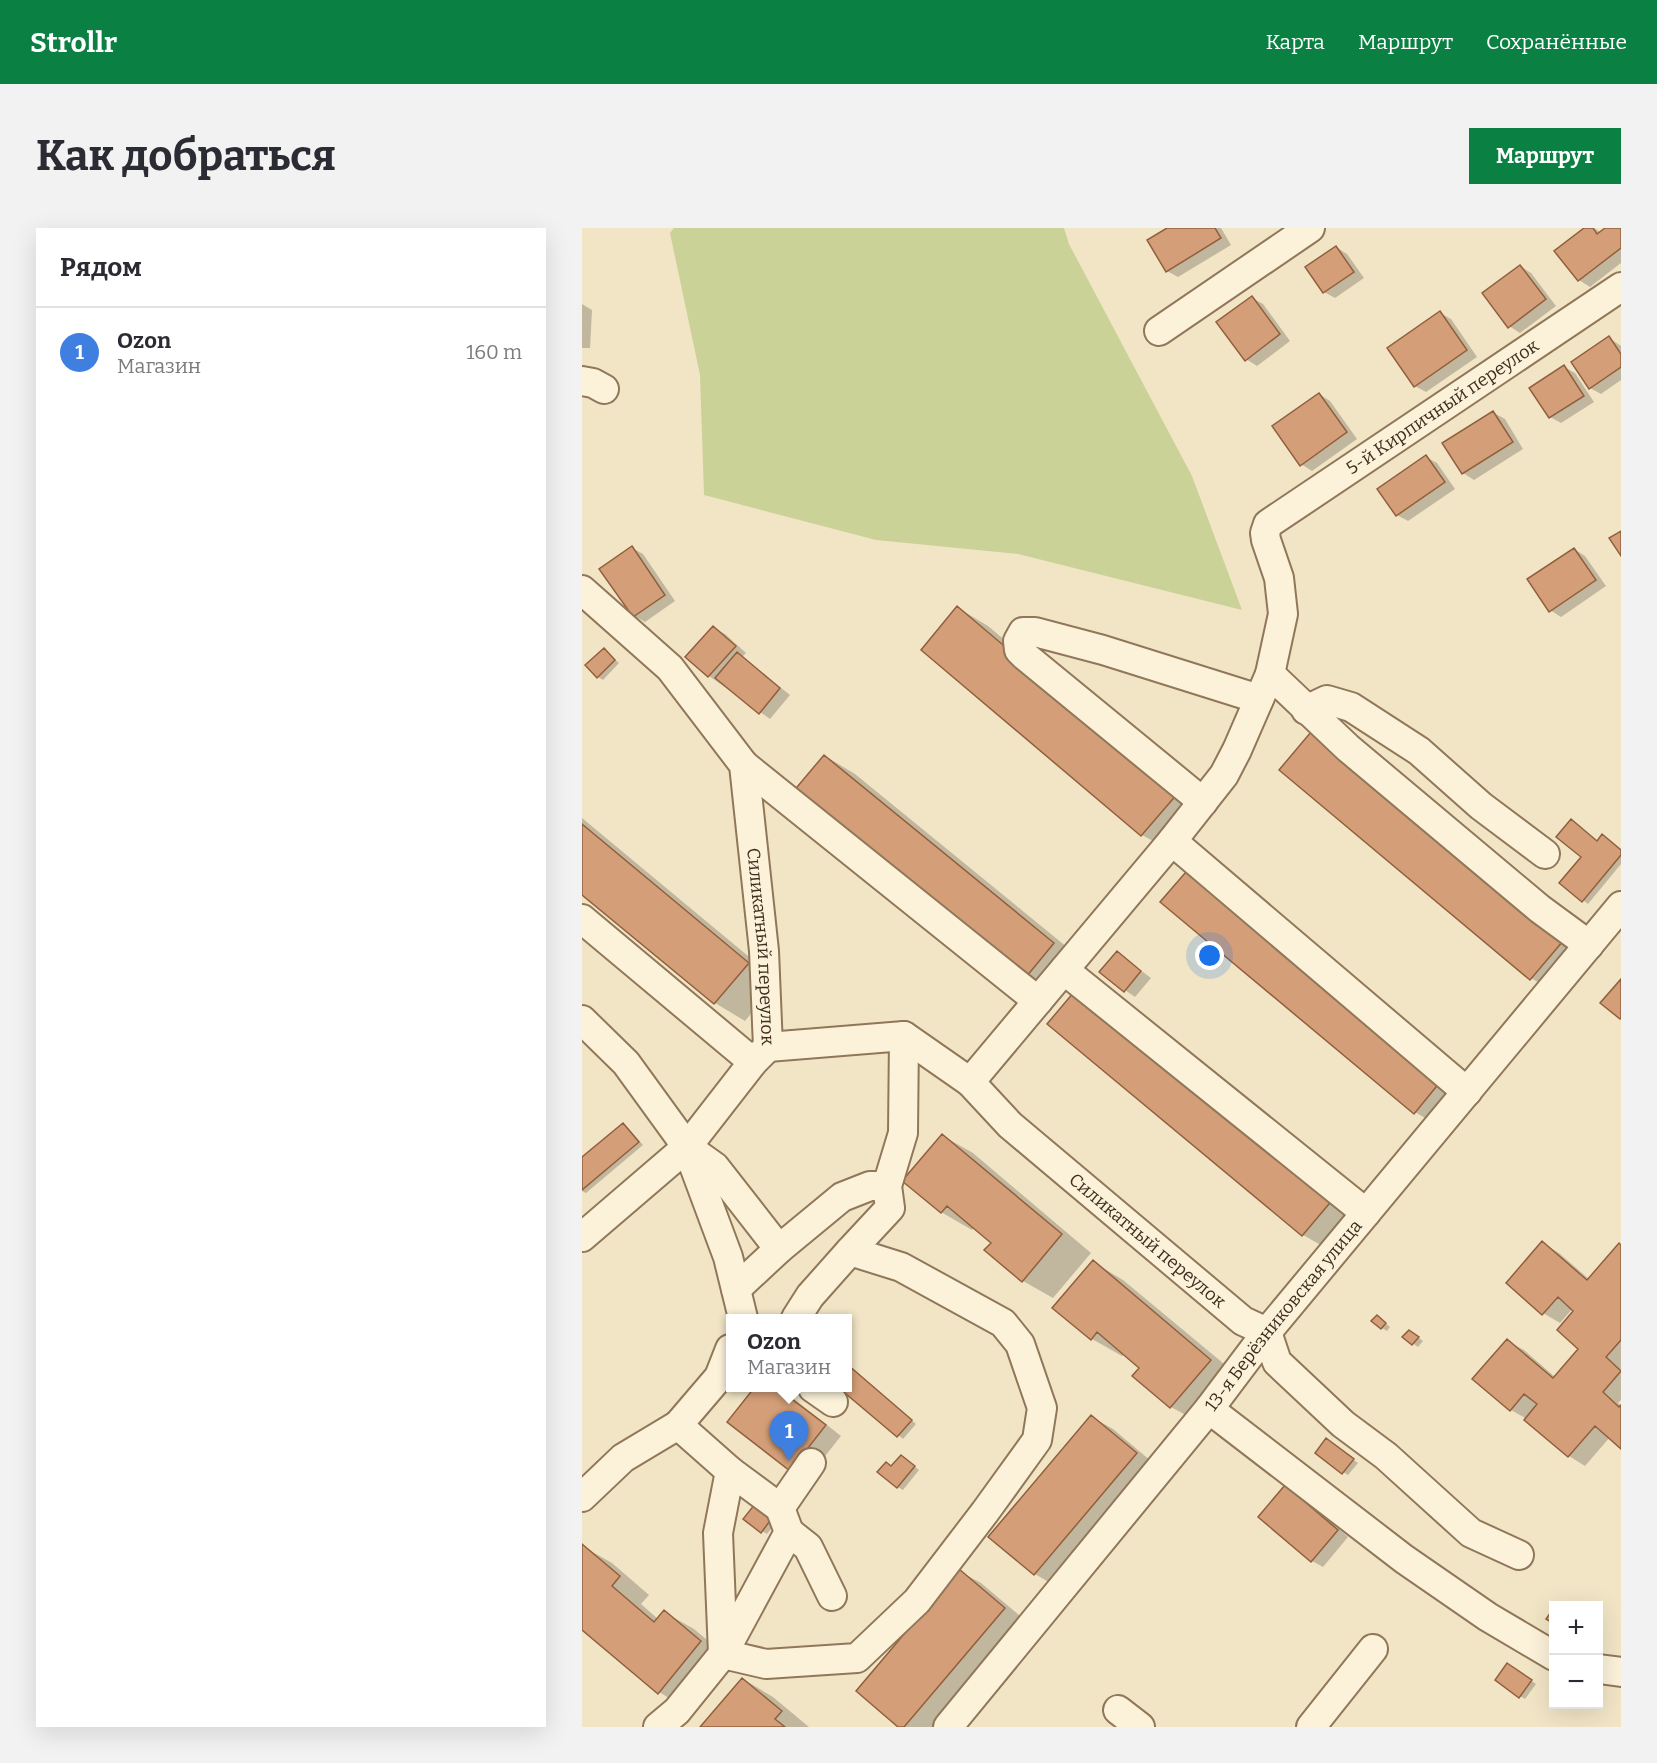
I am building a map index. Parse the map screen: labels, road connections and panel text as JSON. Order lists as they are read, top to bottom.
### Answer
{
  "streets": {
    "street": ["5-й Кирпичный переулок", "Силикатный переулок", "13-я Берёзниковская улица"]
  },
  "crossings": [
    ["Силикатный переулок", "13-я Берёзниковская улица"]
  ],
  "page": {
    "header": "Strollr",
    "nav": ["Карта", "Маршрут", "Сохранённые"],
    "buttons": "Маршрут",
    "title": "Как добраться",
    "heading": "Рядом",
    "list": [
      {
        "mark": "1",
        "name": "Ozon",
        "note": "Магазин",
        "value": "160 m"
      }
    ],
    "popup": ["Ozon", "Магазин"],
    "pins": "1",
    "map_buttons": ["+", "−"]
  }
}
